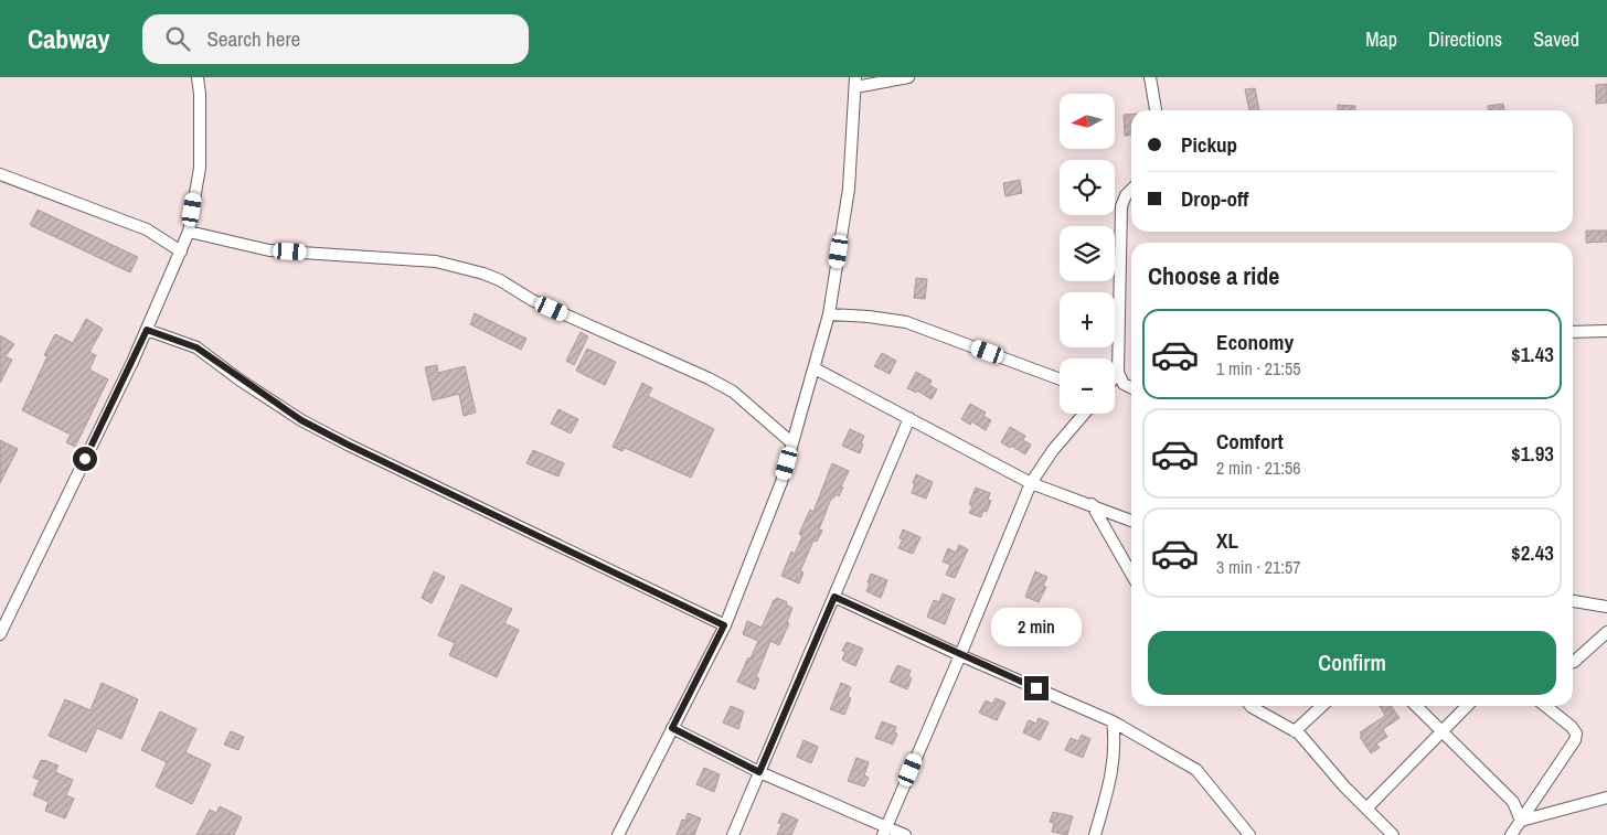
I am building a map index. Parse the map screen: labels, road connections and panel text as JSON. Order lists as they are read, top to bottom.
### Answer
{
  "north": "left",
  "page": {
    "header": "Cabway",
    "search": "Search here",
    "nav": ["Map", "Directions", "Saved"],
    "map_buttons": ["+", "−"],
    "banner": ["Pickup", "Drop-off"],
    "heading": "Choose a ride",
    "list": [
      {
        "name": "Economy",
        "note": "1 min · 21:55",
        "value": "$1.43"
      },
      {
        "name": "Comfort",
        "note": "2 min · 21:56",
        "value": "$1.93"
      },
      {
        "name": "XL",
        "note": "3 min · 21:57",
        "value": "$2.43"
      }
    ],
    "bubble": "2 min",
    "buttons": "Confirm"
  }
}
